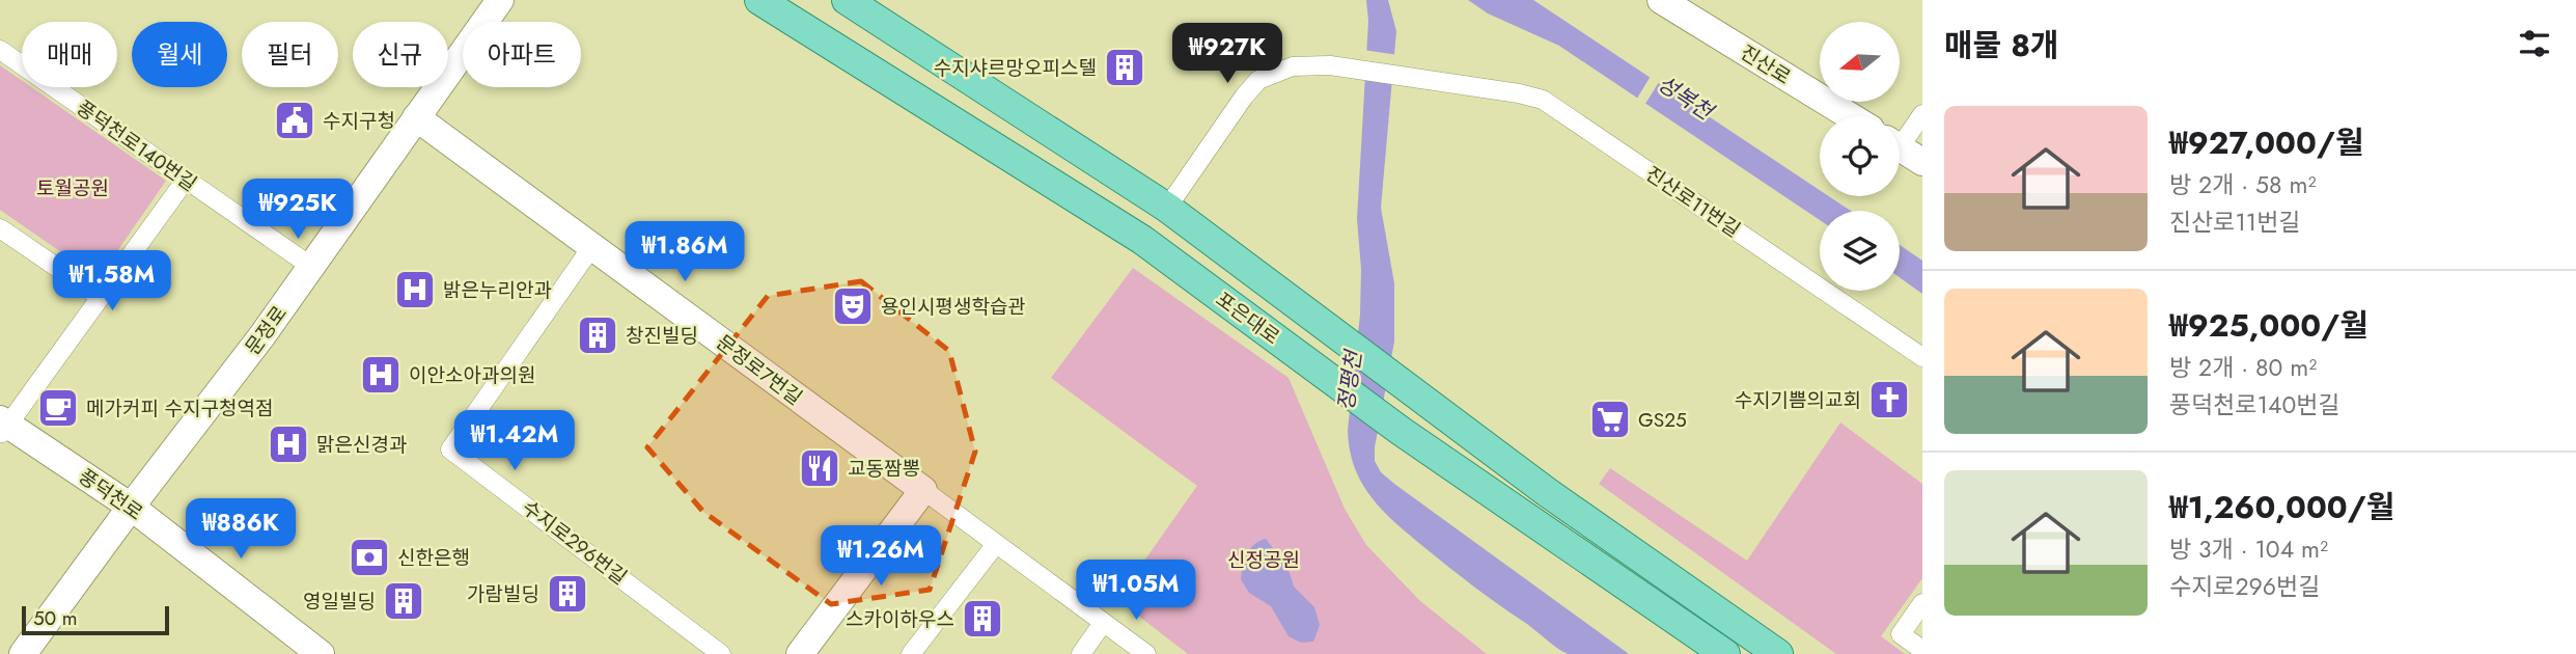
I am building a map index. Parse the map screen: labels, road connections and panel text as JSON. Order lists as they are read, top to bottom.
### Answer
{
  "streets": {
    "main road": ["포은대로"],
    "street": [
      "진산로",
      "풍덕천로140번길",
      "진산로11번길",
      "문정로",
      "문정로7번길",
      "풍덕천로",
      "수지로296번길"
    ]
  },
  "crossings": [
    ["풍덕천로140번길", "문정로"],
    ["진산로11번길", "포은대로"],
    ["문정로", "문정로7번길"],
    ["문정로", "풍덕천로"],
    ["문정로7번길", "수지로296번길"]
  ],
  "water": ["성복천", "정평천"],
  "parks": ["토월공원", "신정공원"],
  "places": {
    "building": [
      "수지샤르망오피스텔",
      "창진빌딩",
      "가람빌딩",
      "영일빌딩",
      "스카이하우스"
    ],
    "public building": ["수지구청"],
    "hospital": ["밝은누리안과", "이안소아과의원", "맑은신경과"],
    "theatre": ["용인시평생학습관"],
    "church": ["수지기쁨의교회"],
    "cafe": ["메가커피 수지구청역점"],
    "supermarket": ["GS25"],
    "restaurant": ["교동짬뽕"],
    "bank": ["신한은행"]
  },
  "scale_bar": "50 m",
  "north": "left",
  "page": {
    "heading": "매물 8개",
    "chip": [
      "매매",
      "월세",
      "필터",
      "신규",
      "아파트"
    ],
    "price": [
      "₩927K",
      "₩925K",
      "₩1.86M",
      "₩1.58M",
      "₩1.42M",
      "₩886K",
      "₩1.26M",
      "₩1.05M"
    ],
    "list": [
      {
        "name": "₩927,000/월",
        "note": "방 2개 · 58 m² · 진산로11번길"
      },
      {
        "name": "₩925,000/월",
        "note": "방 2개 · 80 m² · 풍덕천로140번길"
      },
      {
        "name": "₩1,260,000/월",
        "note": "방 3개 · 104 m² · 수지로296번길"
      }
    ],
    "scale": "50 m"
  }
}
